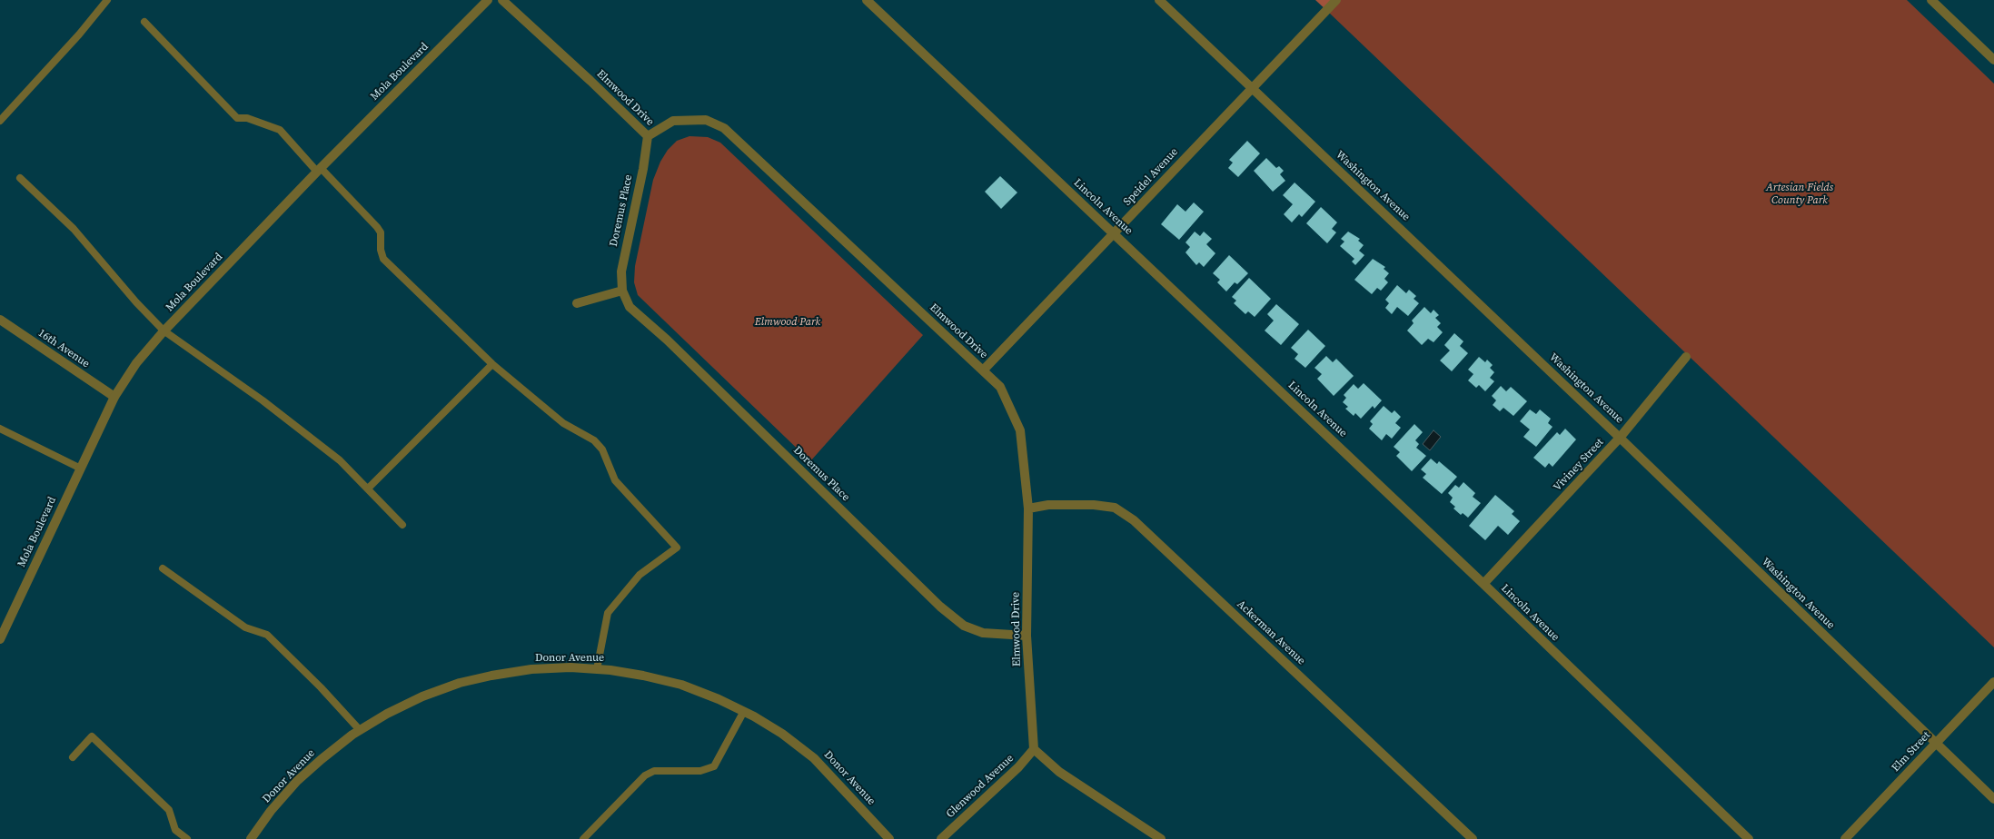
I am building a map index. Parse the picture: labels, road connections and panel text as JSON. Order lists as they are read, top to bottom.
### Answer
{
  "streets": {
    "street": [
      "Mola Boulevard",
      "Elmwood Drive",
      "Speidel Avenue",
      "Washington Avenue",
      "Lincoln Avenue",
      "Doremus Place",
      "16th Avenue",
      "Viviney Street",
      "Ackerman Avenue",
      "Donor Avenue",
      "Elm Street",
      "Glenwood Avenue"
    ]
  },
  "crossings": [
    ["Mola Boulevard", "16th Avenue"],
    ["Elmwood Drive", "Speidel Avenue"],
    ["Elmwood Drive", "Doremus Place"],
    ["Elmwood Drive", "Ackerman Avenue"],
    ["Elmwood Drive", "Glenwood Avenue"],
    ["Speidel Avenue", "Washington Avenue"],
    ["Speidel Avenue", "Lincoln Avenue"],
    ["Washington Avenue", "Viviney Street"],
    ["Washington Avenue", "Elm Street"],
    ["Lincoln Avenue", "Viviney Street"]
  ],
  "parks": ["Artesian Fields County Park", "Elmwood Park"]
}
